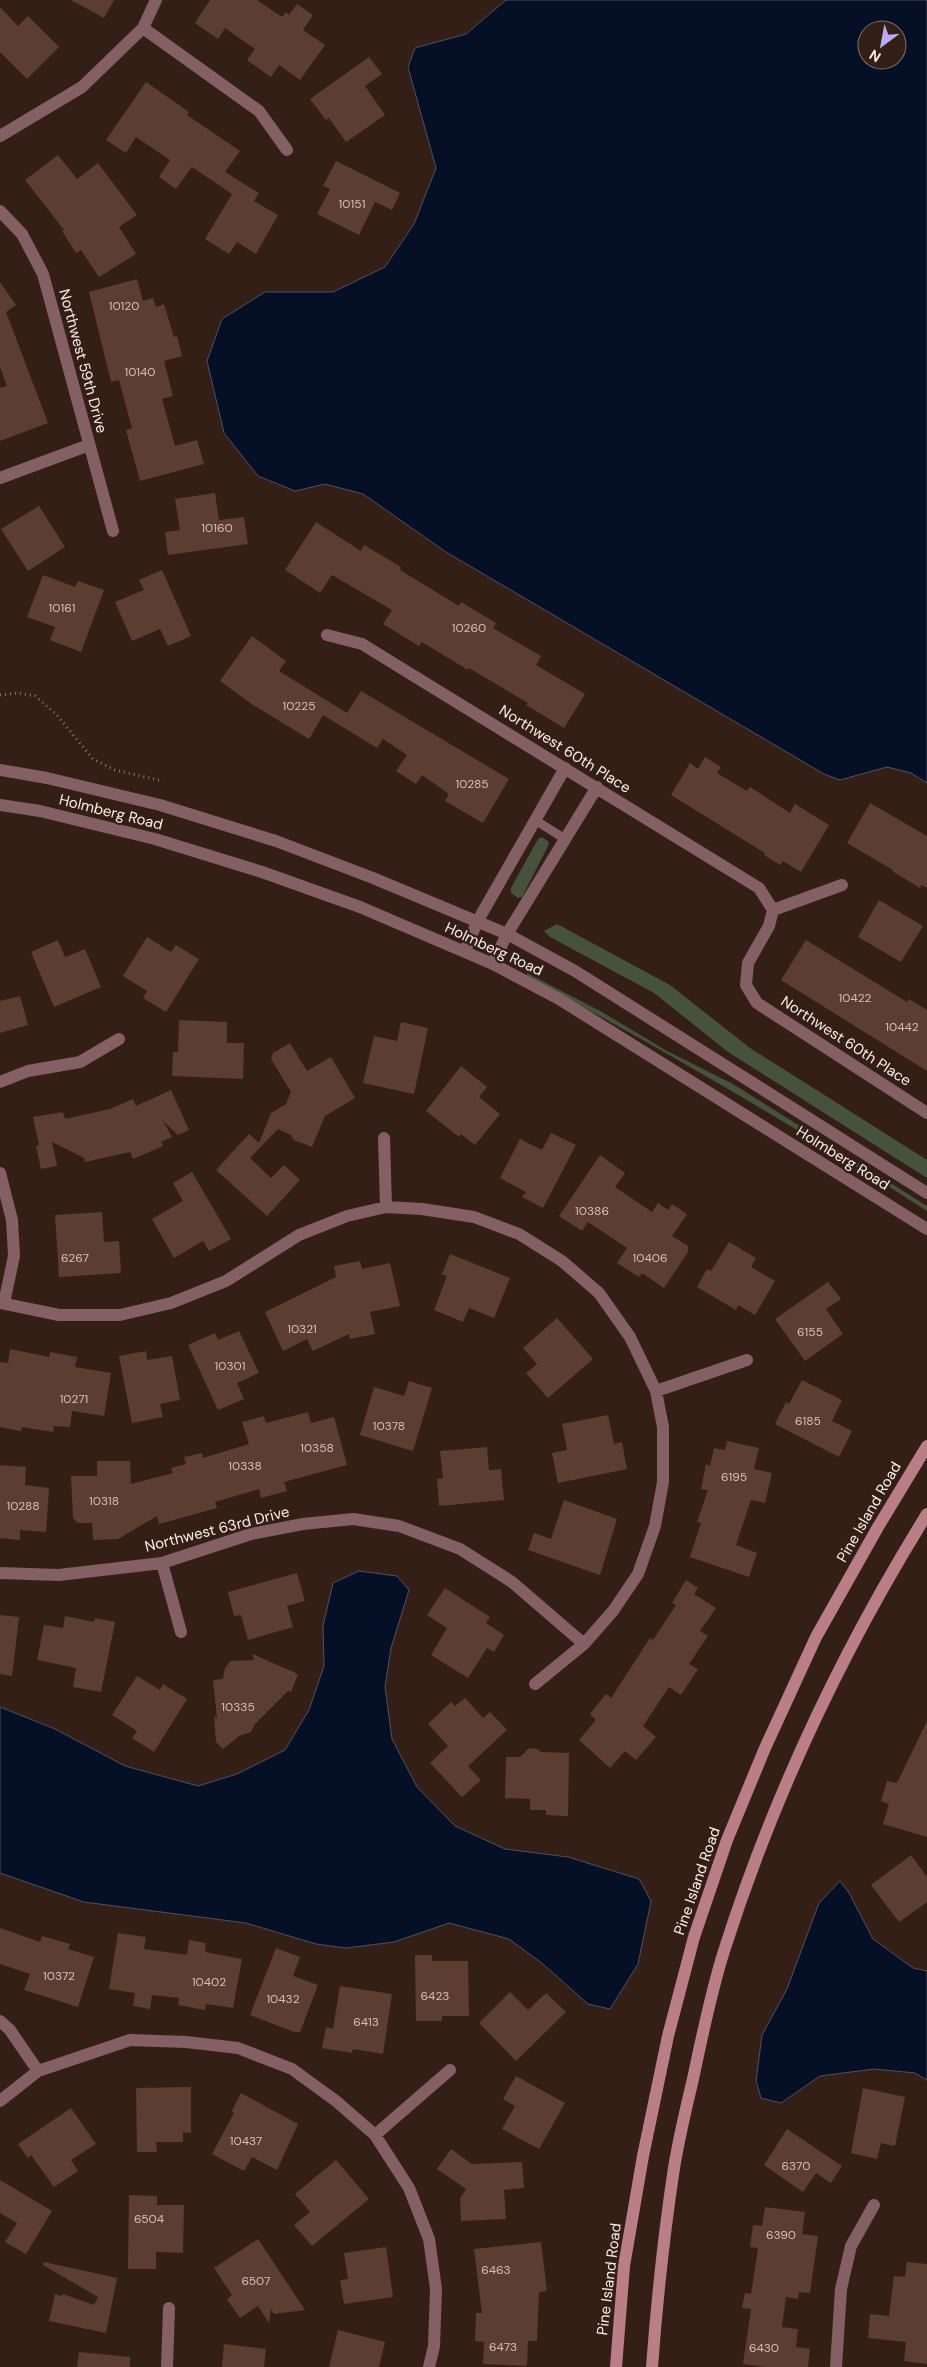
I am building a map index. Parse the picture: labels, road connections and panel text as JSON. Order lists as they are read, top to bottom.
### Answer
{
  "streets": {
    "main road": ["Pine Island Road"],
    "street": [
      "Northwest 59th Drive",
      "Northwest 60th Place",
      "Holmberg Road",
      "Northwest 63rd Drive"
    ]
  },
  "house_numbers": [
    "10151",
    "10120",
    "10140",
    "10160",
    "10161",
    "10260",
    "10225",
    "10285",
    "10422",
    "10442",
    "10386",
    "6267",
    "10406",
    "10321",
    "6155",
    "10301",
    "10271",
    "6185",
    "10378",
    "10358",
    "10338",
    "6195",
    "10318",
    "10288",
    "10335",
    "10372",
    "10402",
    "6423",
    "10432",
    "6413",
    "10437",
    "6370",
    "6504",
    "6390",
    "6463",
    "6507",
    "6473",
    "6430"
  ],
  "north": "bottom left"
}
